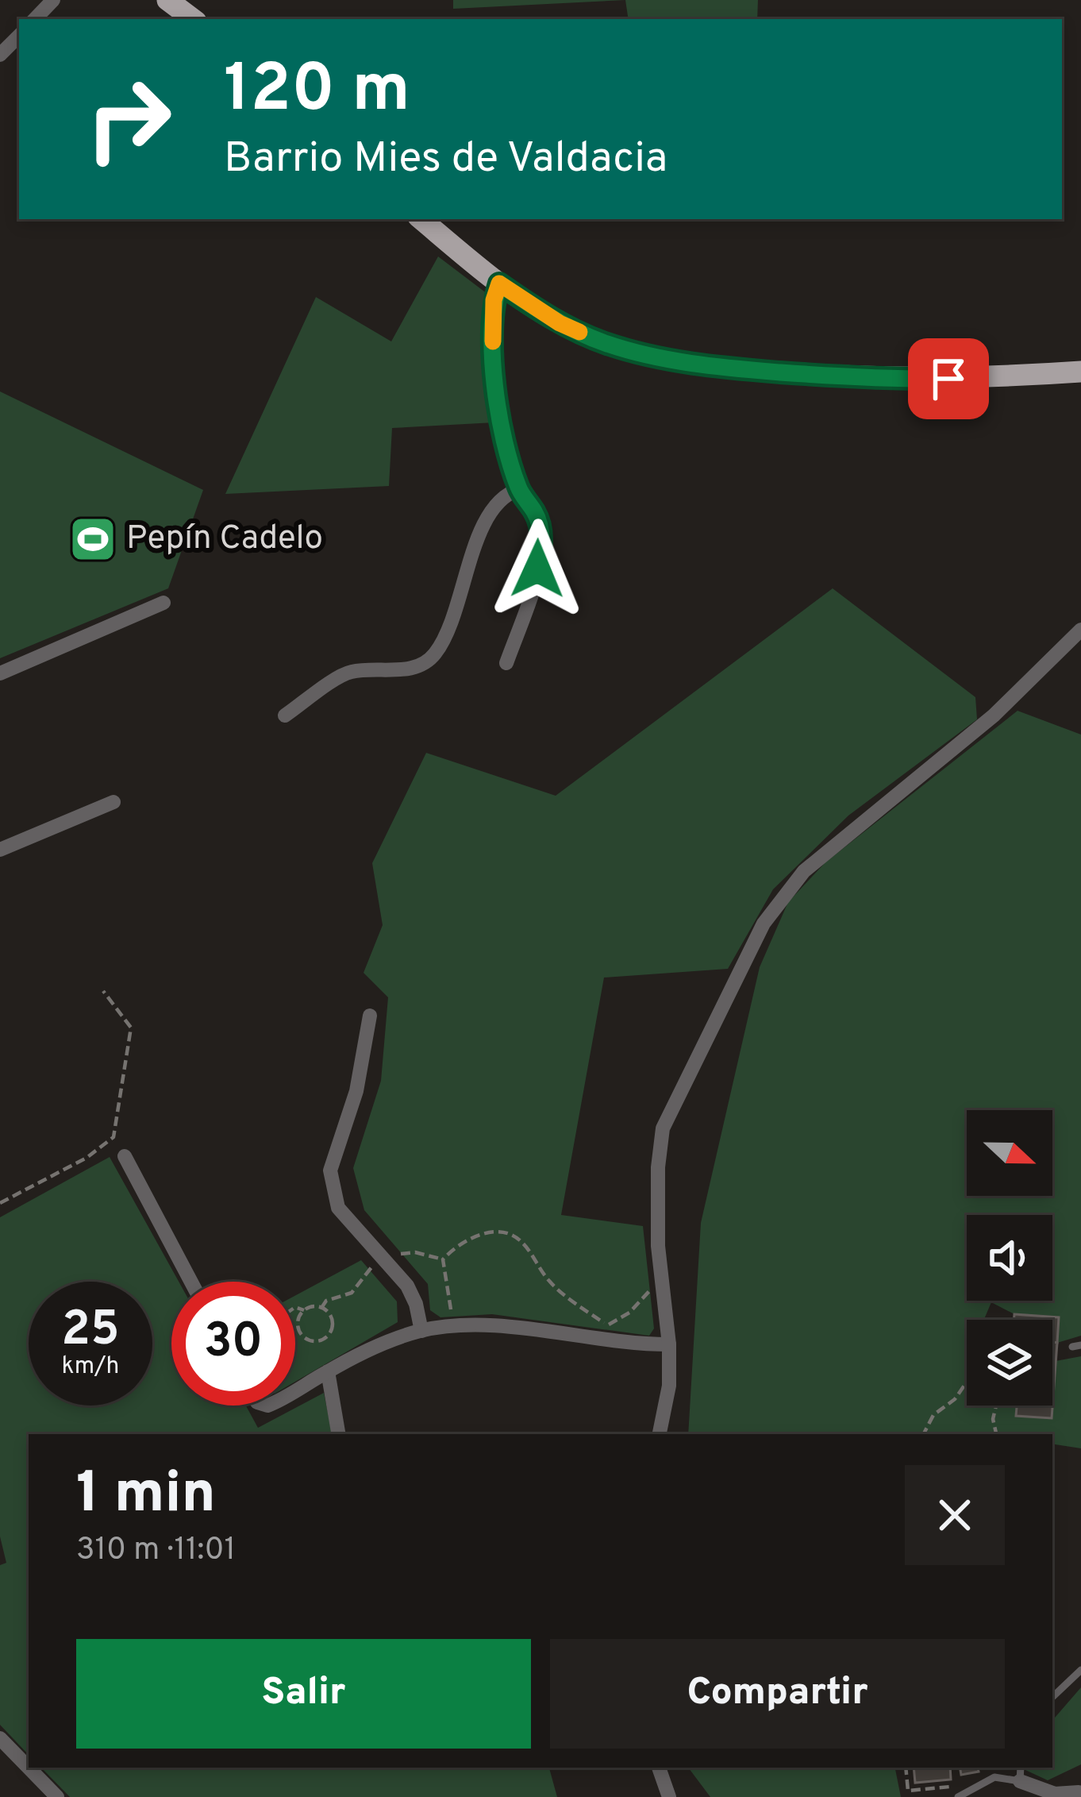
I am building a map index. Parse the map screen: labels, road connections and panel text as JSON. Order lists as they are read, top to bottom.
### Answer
{
  "places": {
    "sports": ["Pepín Cadelo"]
  },
  "north": "right",
  "page": {
    "turn": ["120 m", "Barrio Mies de Valdacia"],
    "speed": "25 km/h",
    "limit": "30",
    "heading": ["1 min", "310 m · 11:01"],
    "buttons": ["Salir", "Compartir"]
  }
}
